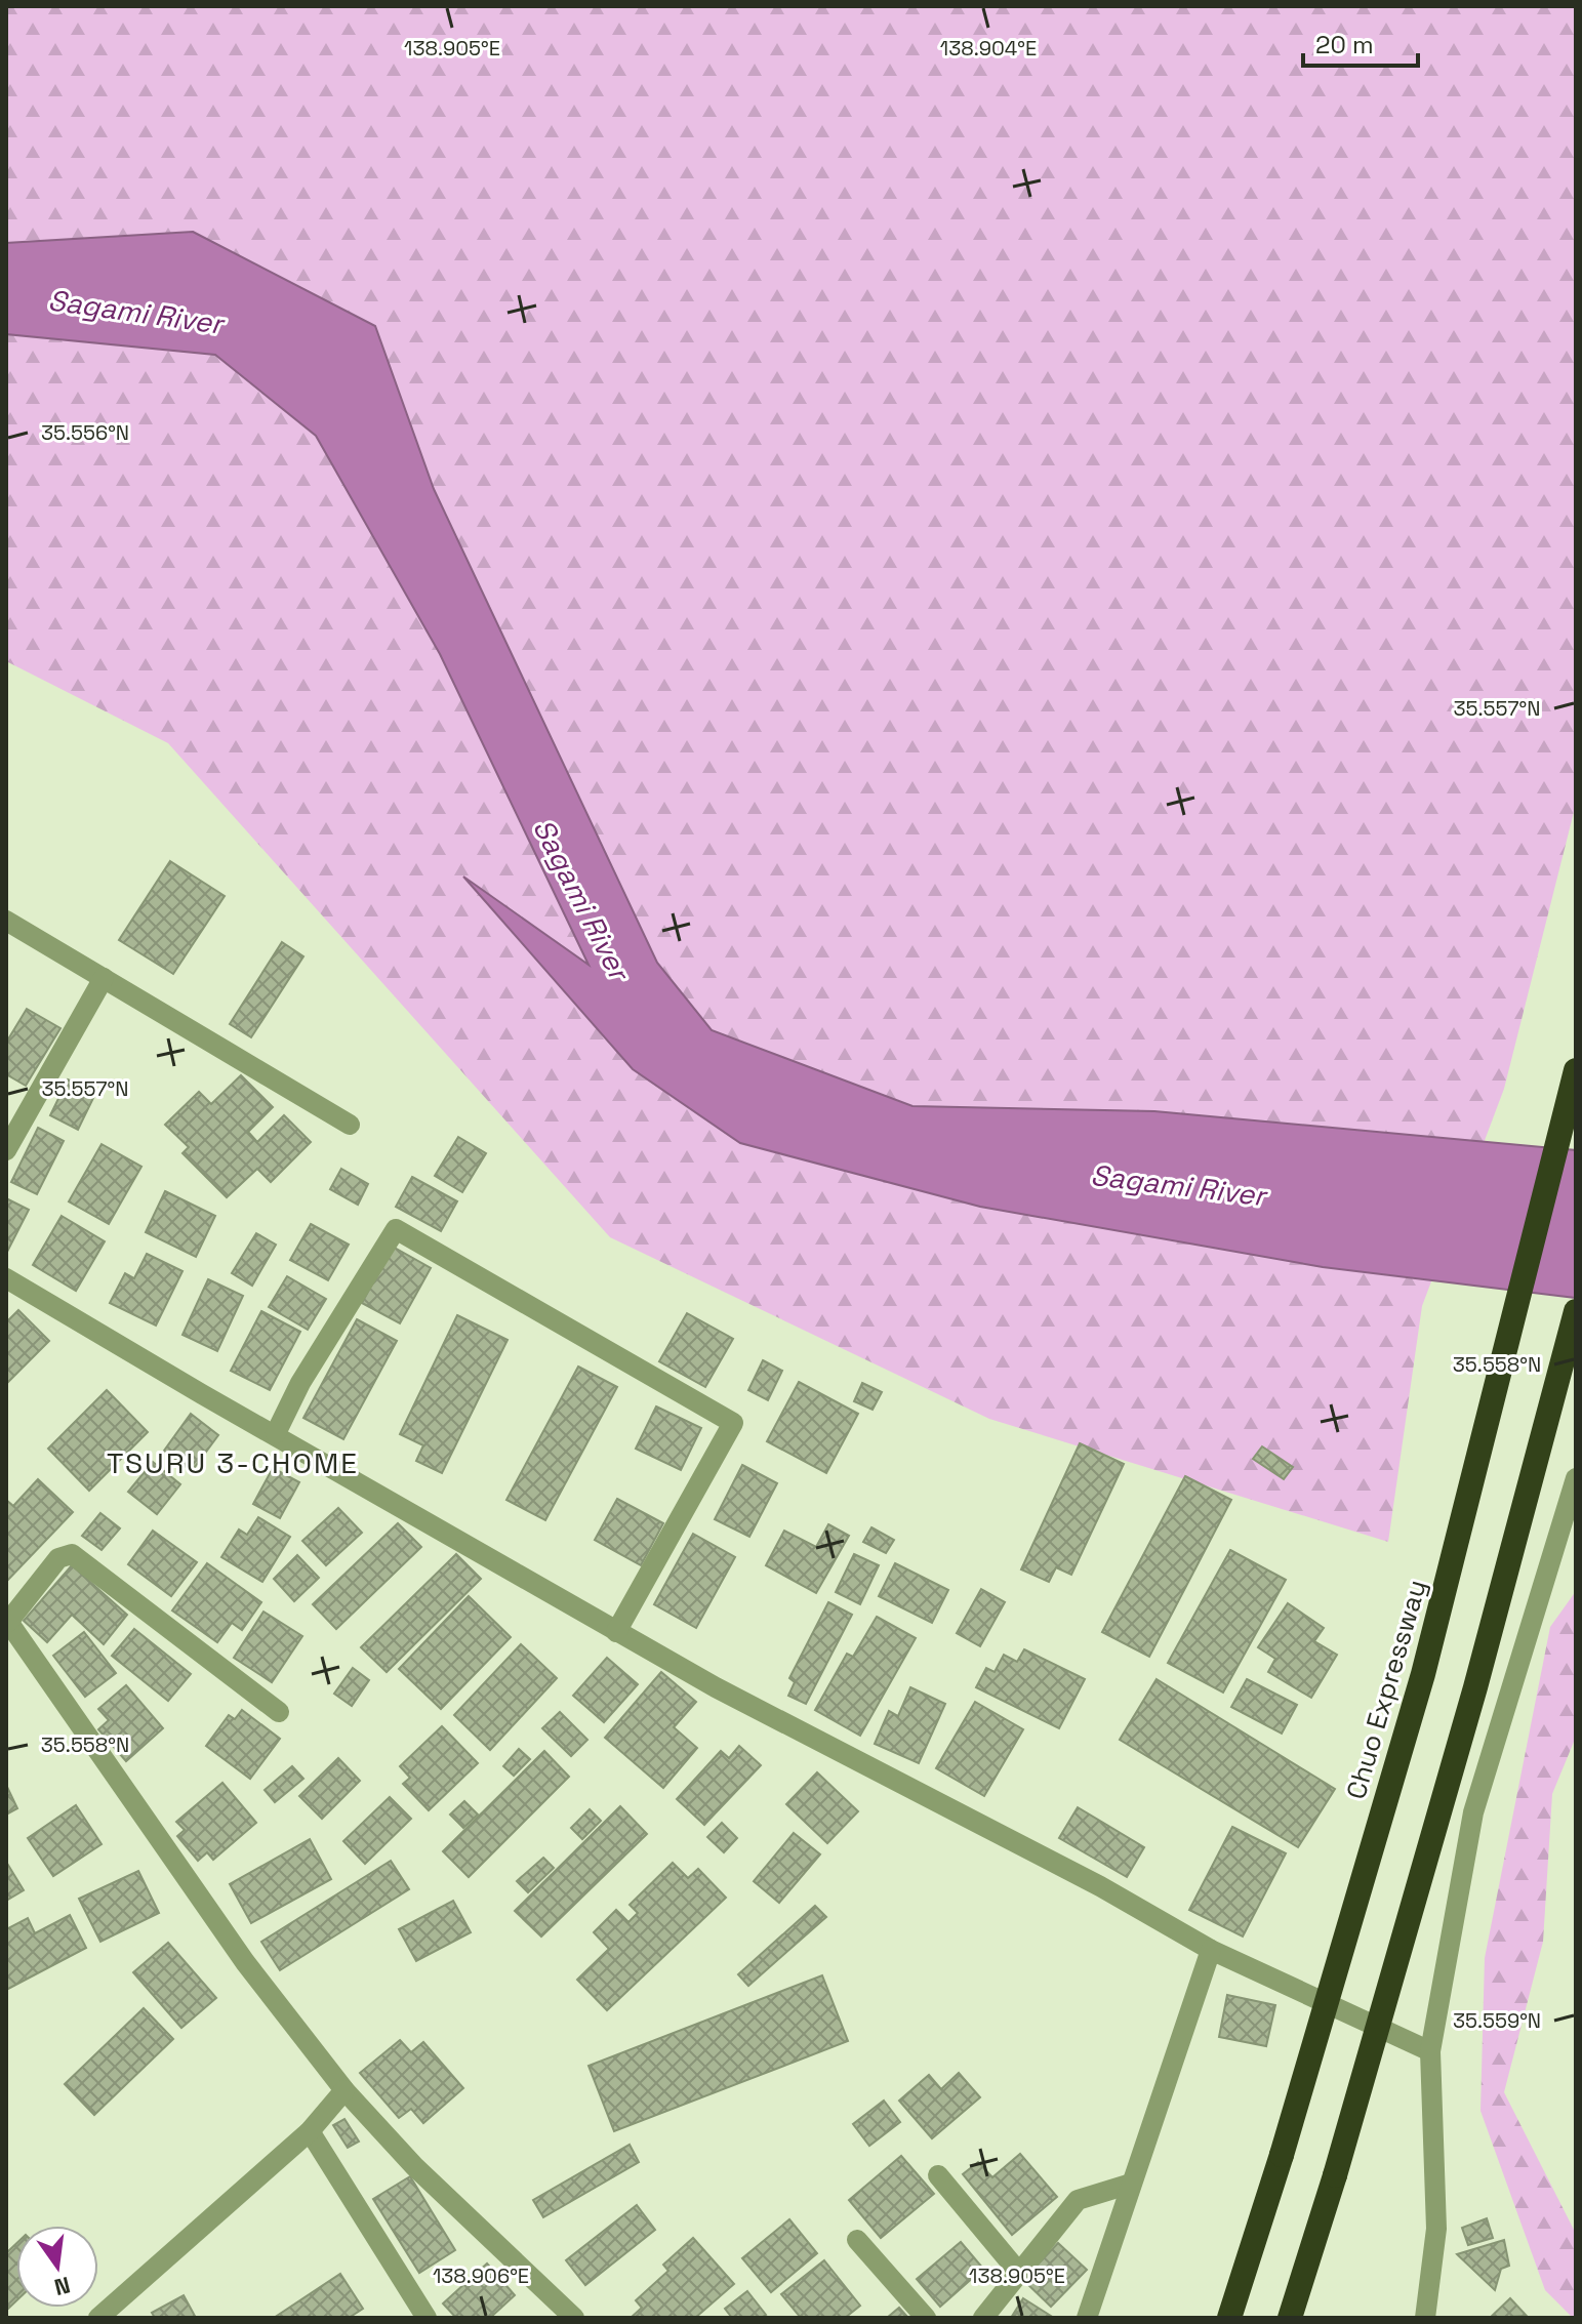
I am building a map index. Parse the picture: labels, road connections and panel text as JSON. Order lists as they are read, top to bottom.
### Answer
{
  "streets": {
    "highway": ["Chuo Expressway"]
  },
  "districts": ["TSURU 3-CHOME"],
  "water": ["Sagami River"],
  "scale_bar": "20 m",
  "north": "bottom",
  "coordinates": [
    "138.905°E",
    "138.904°E",
    "35.556°N",
    "35.557°N",
    "35.558°N",
    "35.559°N",
    "138.906°E"
  ]
}
